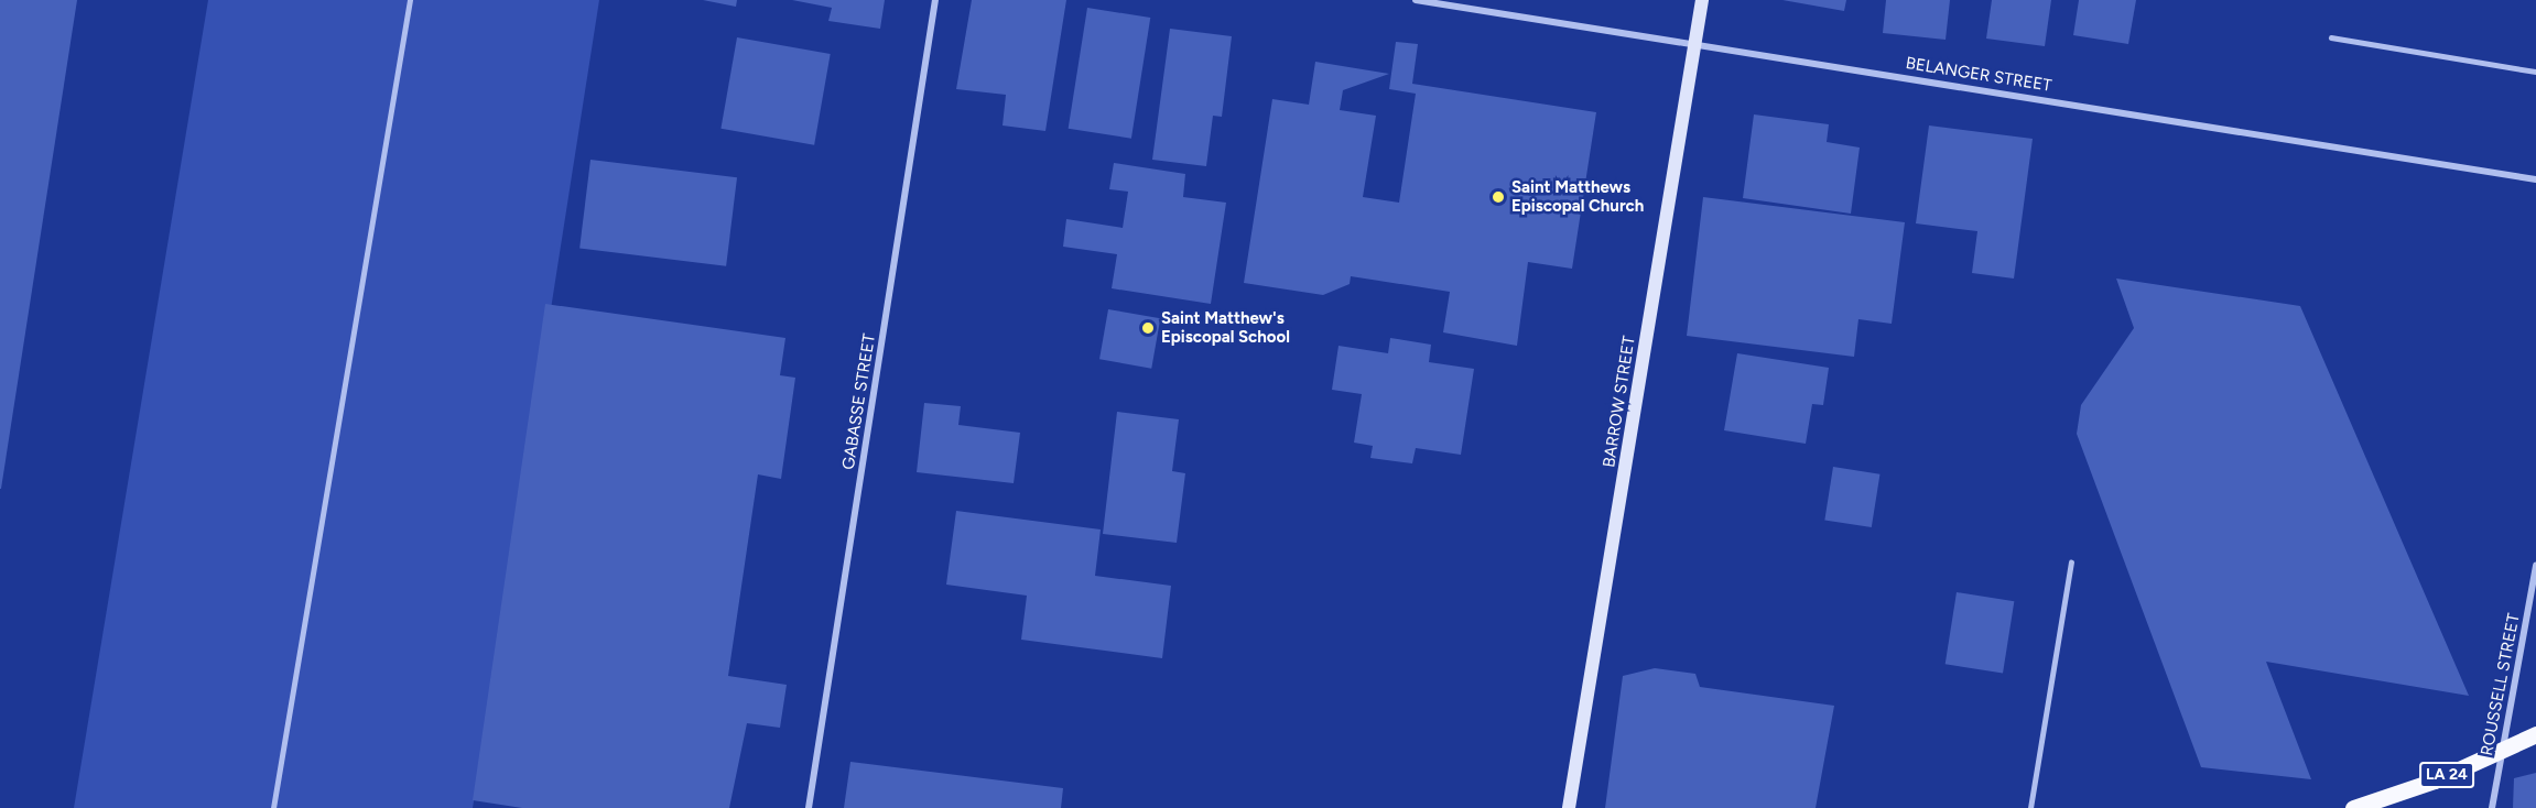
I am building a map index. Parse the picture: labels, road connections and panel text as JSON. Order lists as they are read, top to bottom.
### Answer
{
  "streets": {
    "main road": ["BARROW STREET", "LA 24"],
    "street": ["BELANGER STREET", "GABASSE STREET", "ROUSSELL STREET"]
  },
  "crossings": [
    ["BELANGER STREET", "BARROW STREET"],
    ["ROUSSELL STREET", "LA 24"]
  ],
  "places": ["Saint Matthews Episcopal Church", "Saint Matthew's Episcopal School"]
}
